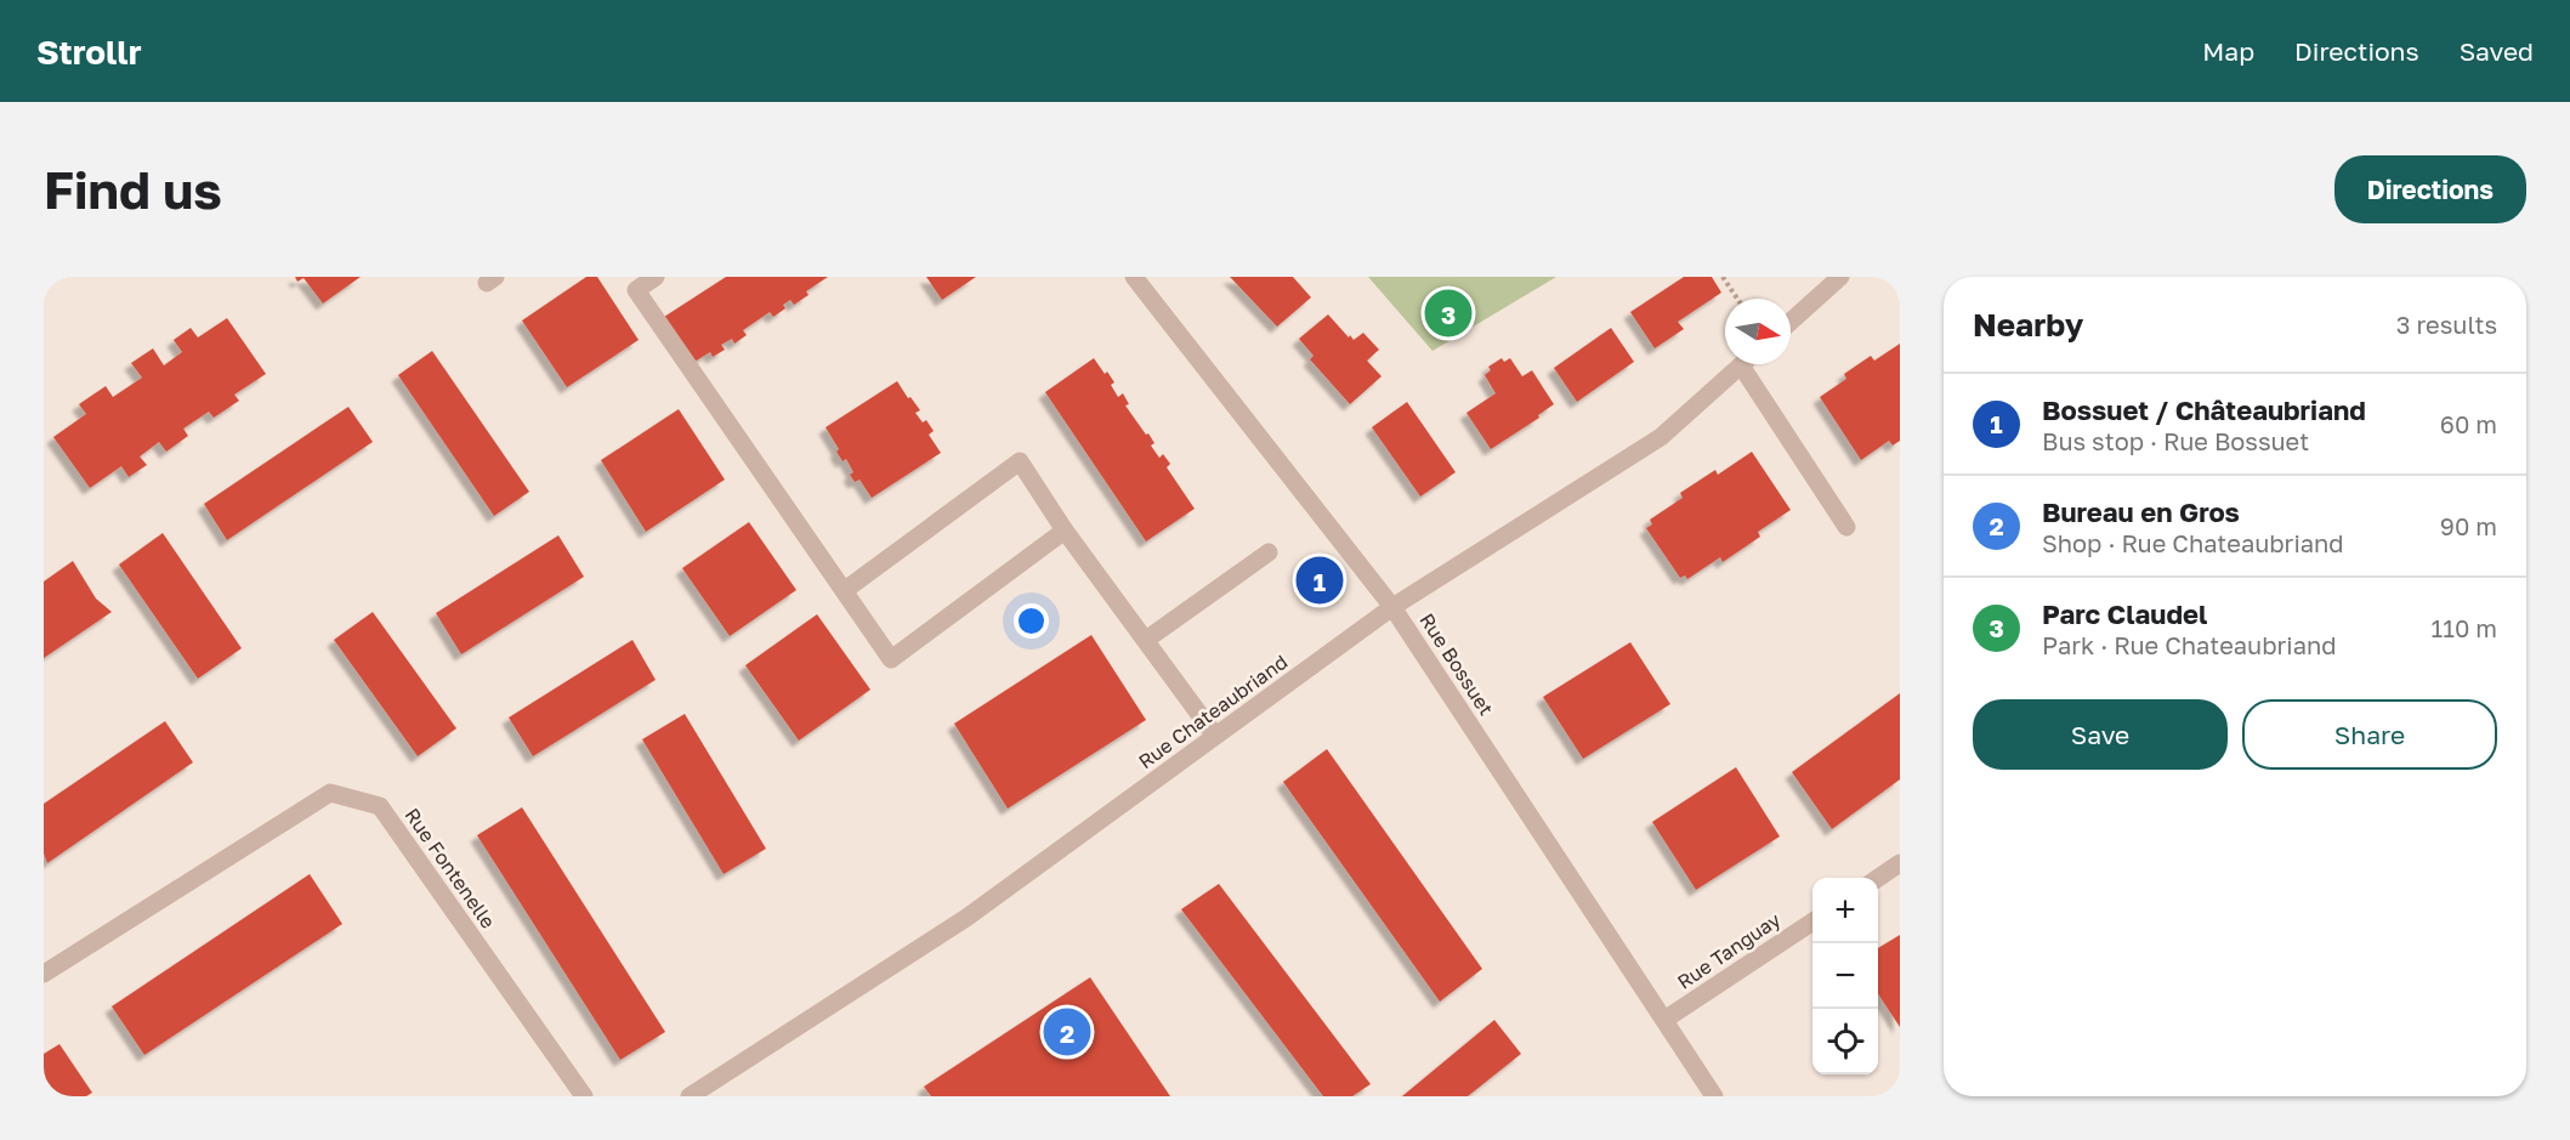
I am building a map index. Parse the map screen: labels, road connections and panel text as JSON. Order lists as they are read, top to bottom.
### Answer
{
  "streets": {
    "street": [
      "Rue Bossuet",
      "Rue Chateaubriand",
      "Rue Fontenelle",
      "Rue Tanguay"
    ]
  },
  "crossings": [
    ["Rue Bossuet", "Rue Chateaubriand"],
    ["Rue Bossuet", "Rue Tanguay"]
  ],
  "north": "right",
  "page": {
    "header": "Strollr",
    "nav": ["Map", "Directions", "Saved"],
    "buttons": [
      "Directions",
      ["Save", "Share"]
    ],
    "title": "Find us",
    "heading": ["Nearby", "3 results"],
    "pins": ["3", "1", "2"],
    "list": [
      {
        "mark": "1",
        "name": "Bossuet / Châteaubriand",
        "note": "Bus stop · Rue Bossuet",
        "value": "60 m"
      },
      {
        "mark": "2",
        "name": "Bureau en Gros",
        "note": "Shop · Rue Chateaubriand",
        "value": "90 m"
      },
      {
        "mark": "3",
        "name": "Parc Claudel",
        "note": "Park · Rue Chateaubriand",
        "value": "110 m"
      }
    ],
    "map_buttons": ["+", "−"]
  }
}
